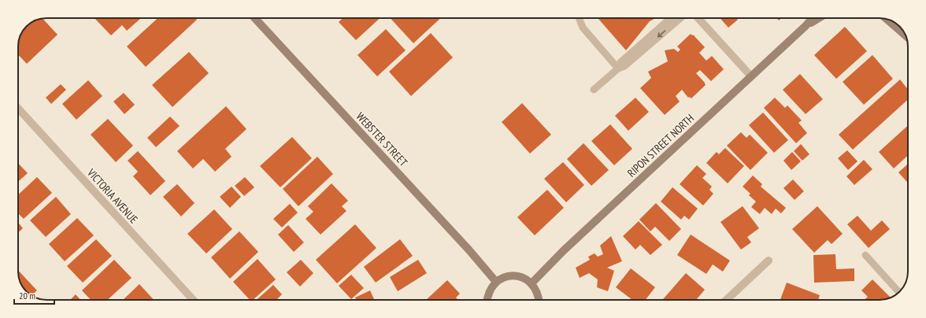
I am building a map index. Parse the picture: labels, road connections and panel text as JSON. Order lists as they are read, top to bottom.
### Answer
{
  "streets": {
    "street": ["WEBSTER STREET", "RIPON STREET NORTH", "VICTORIA AVENUE"]
  },
  "scale_bar": "20 m"
}
